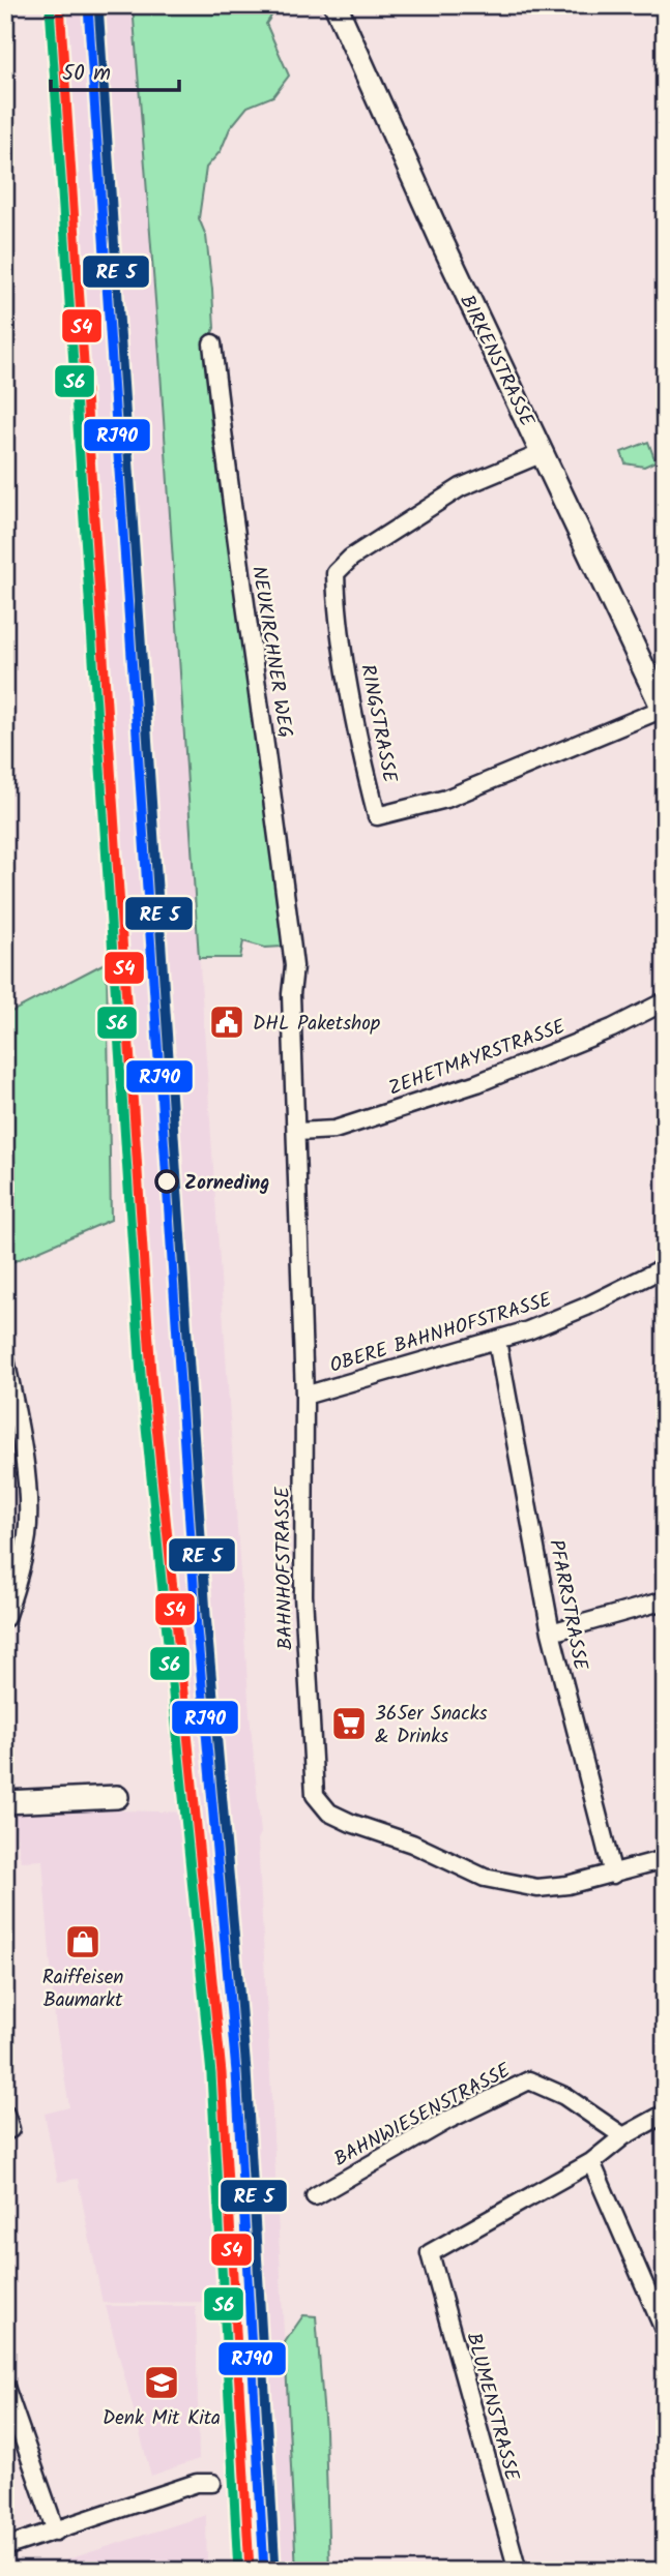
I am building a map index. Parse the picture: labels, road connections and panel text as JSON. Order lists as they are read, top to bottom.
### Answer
{
  "streets": {
    "street": [
      "BIRKENSTRASSE",
      "NEUKIRCHNER WEG",
      "RINGSTRASSE",
      "ZEHETMAYRSTRASSE",
      "OBERE BAHNHOFSTRASSE",
      "BAHNHOFSTRASSE",
      "PFARRSTRASSE",
      "BAHNWIESENSTRASSE",
      "BLUMENSTRASSE"
    ]
  },
  "crossings": [
    ["BIRKENSTRASSE", "RINGSTRASSE"],
    ["NEUKIRCHNER WEG", "BAHNHOFSTRASSE"],
    ["ZEHETMAYRSTRASSE", "BAHNHOFSTRASSE"],
    ["OBERE BAHNHOFSTRASSE", "BAHNHOFSTRASSE"],
    ["OBERE BAHNHOFSTRASSE", "PFARRSTRASSE"],
    ["BAHNHOFSTRASSE", "PFARRSTRASSE"]
  ],
  "places": {
    "public building": ["DHL Paketshop"],
    "other": ["Zorneding"],
    "supermarket": ["365er Snacks & Drinks"],
    "shop": ["Raiffeisen Baumarkt"],
    "school or university": ["Denk Mit Kita"]
  },
  "lines": ["transit line S4", "transit line S6", "transit line RJ90"],
  "scale_bar": "50 m"
}
